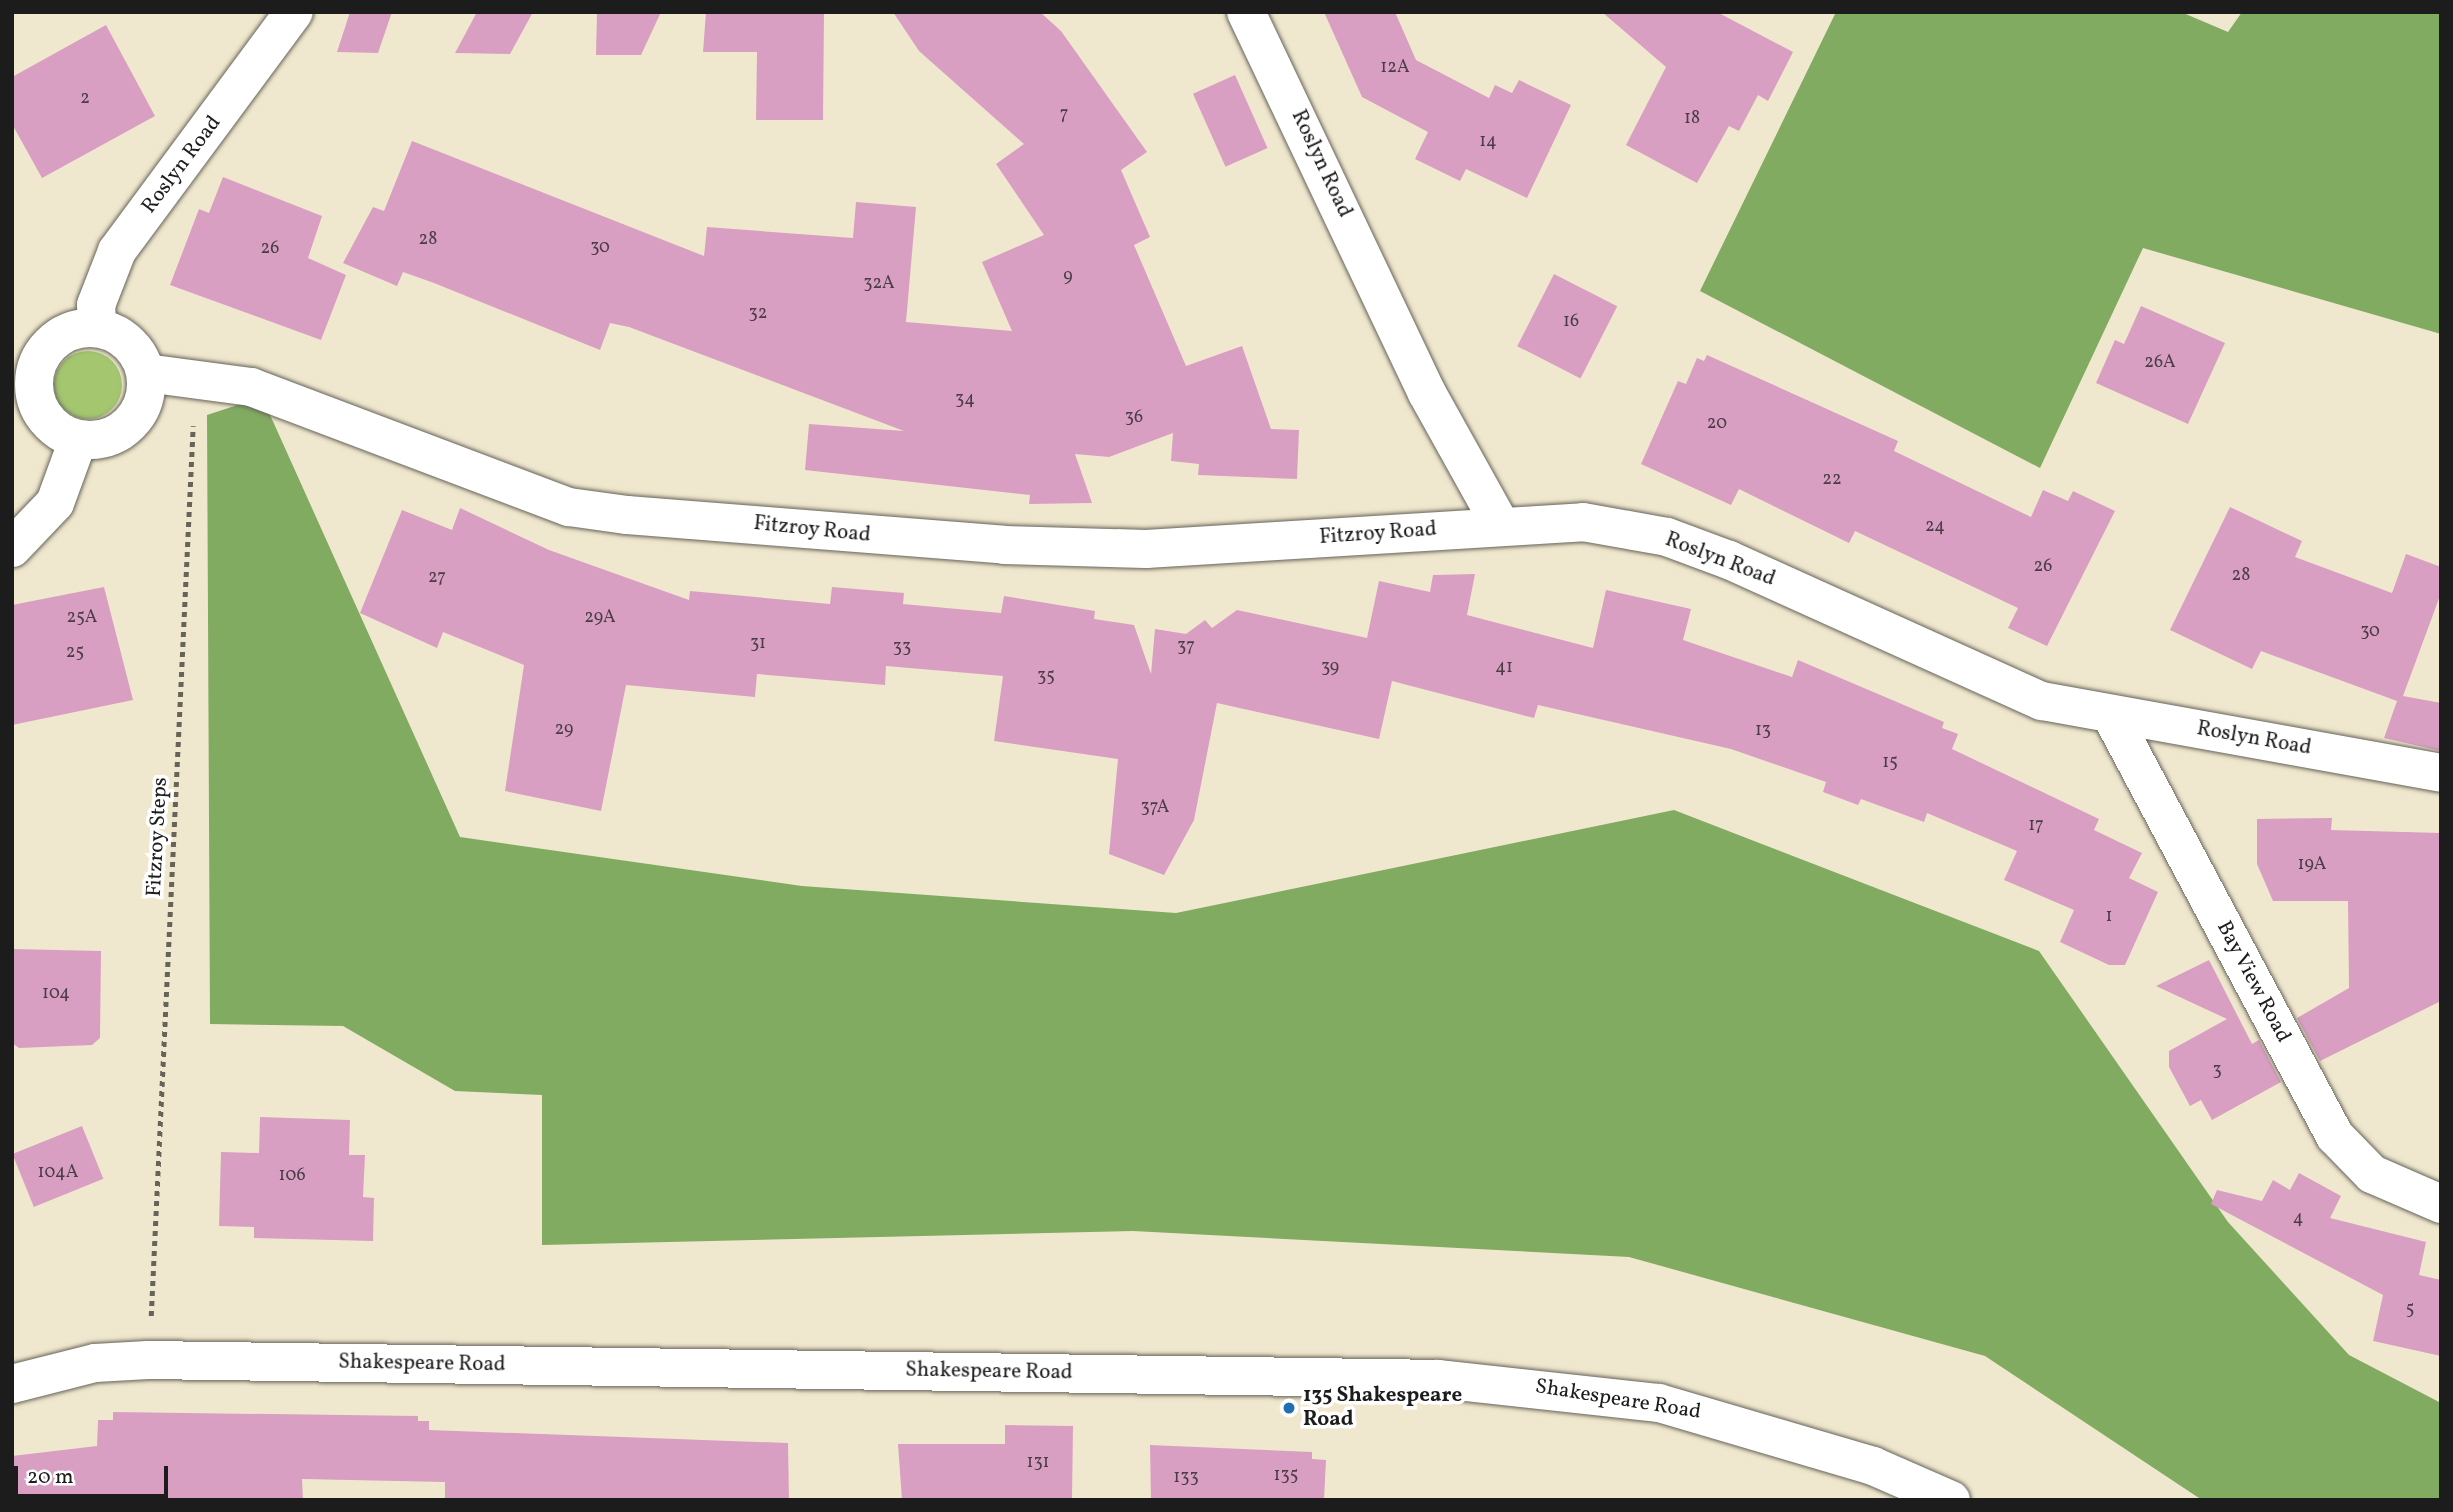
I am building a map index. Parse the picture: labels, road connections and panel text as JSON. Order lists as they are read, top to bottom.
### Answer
{
  "streets": {
    "street": [
      "Roslyn Road",
      "Fitzroy Road",
      "Bay View Road",
      "Shakespeare Road"
    ],
    "path": ["Fitzroy Steps"]
  },
  "crossings": [
    ["Roslyn Road", "Fitzroy Road"],
    ["Roslyn Road", "Fitzroy Steps"],
    ["Roslyn Road", "Bay View Road"],
    ["Fitzroy Road", "Fitzroy Steps"]
  ],
  "places": ["135 Shakespeare Road"],
  "house_numbers": [
    "12A",
    "2",
    "7",
    "18",
    "14",
    "28",
    "30",
    "26",
    "9",
    "32A",
    "32",
    "16",
    "26A",
    "34",
    "36",
    "20",
    "22",
    "24",
    "26",
    "28",
    "27",
    "25A",
    "29A",
    "30",
    "31",
    "37",
    "33",
    "25",
    "39",
    "41",
    "35",
    "29",
    "13",
    "15",
    "37A",
    "17",
    "19A",
    "1",
    "104",
    "3",
    "104A",
    "106",
    "4",
    "5",
    "131",
    "135",
    "133"
  ],
  "scale_bar": "20 m"
}
